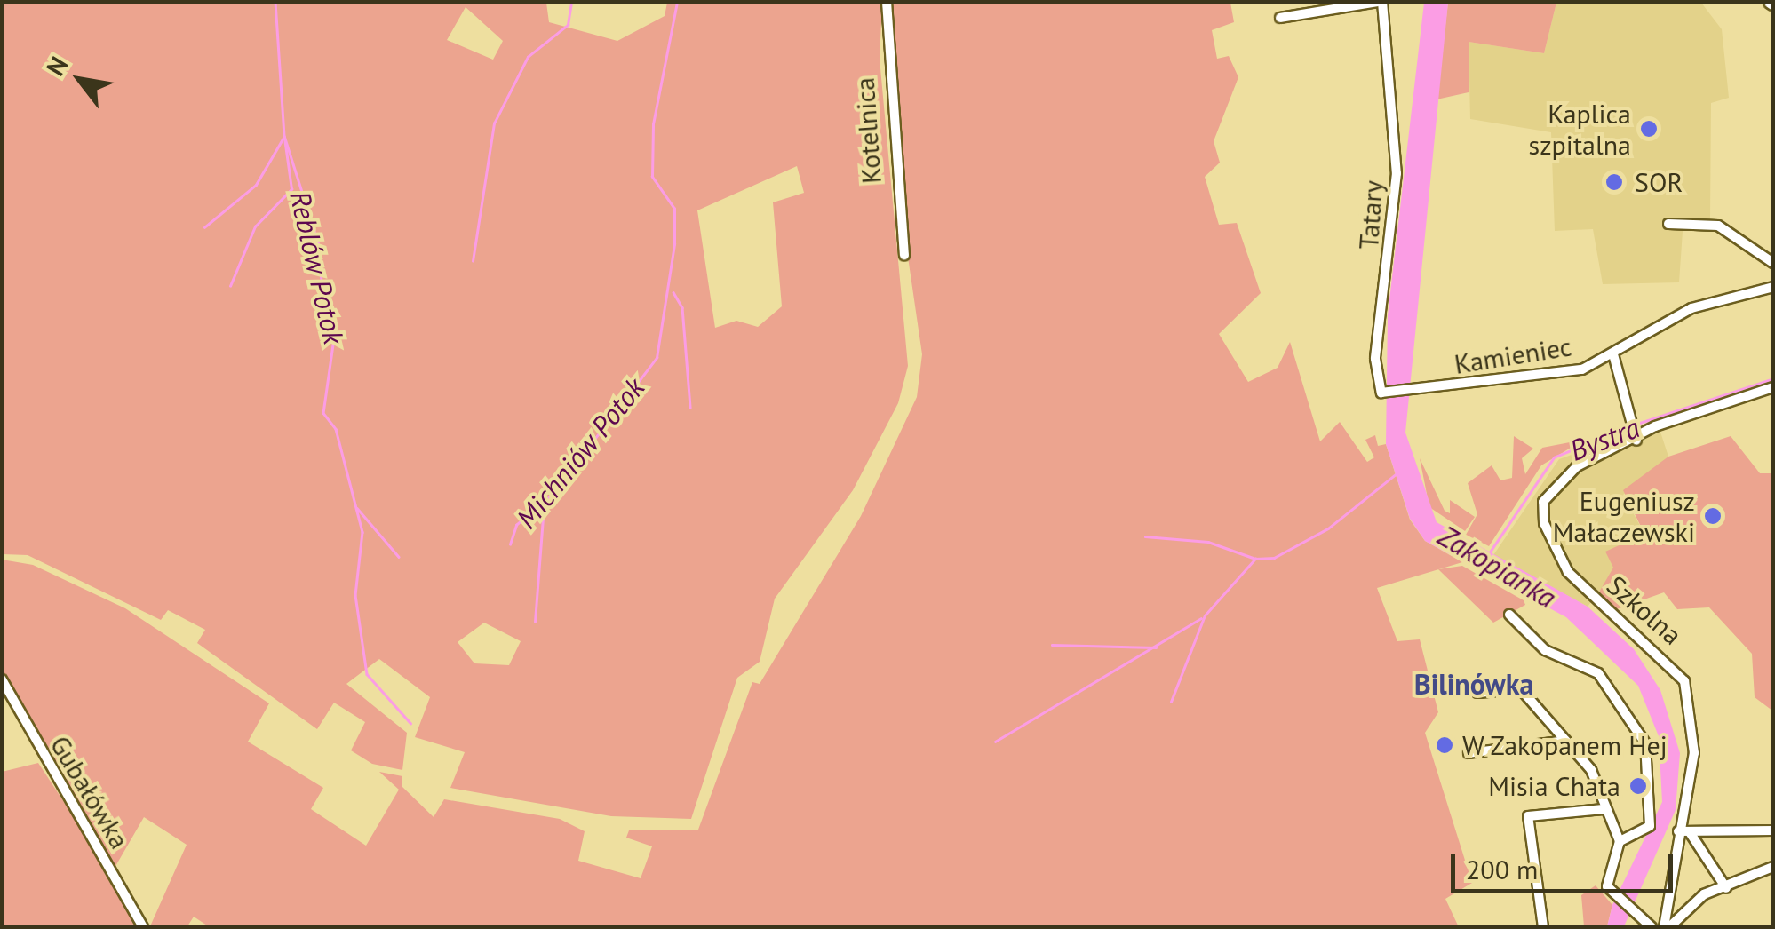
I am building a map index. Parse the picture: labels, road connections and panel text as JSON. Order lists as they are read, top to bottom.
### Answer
{
  "streets": {
    "street": [
      "Kotelnica",
      "Tatary",
      "Kamieniec",
      "Szkolna",
      "Gubałówka"
    ]
  },
  "crossings": [
    ["Tatary", "Kamieniec"]
  ],
  "districts": ["Bilinówka"],
  "water": [
    "Reblów Potok",
    "Bystra",
    "Michniów Potok",
    "Zakopianka"
  ],
  "places": [
    "Kaplica szpitalna",
    "SOR",
    "Eugeniusz Małaczewski",
    "W Zakopanem Hej",
    "Misia Chata"
  ],
  "scale_bar": "200 m",
  "north": "top left"
}
